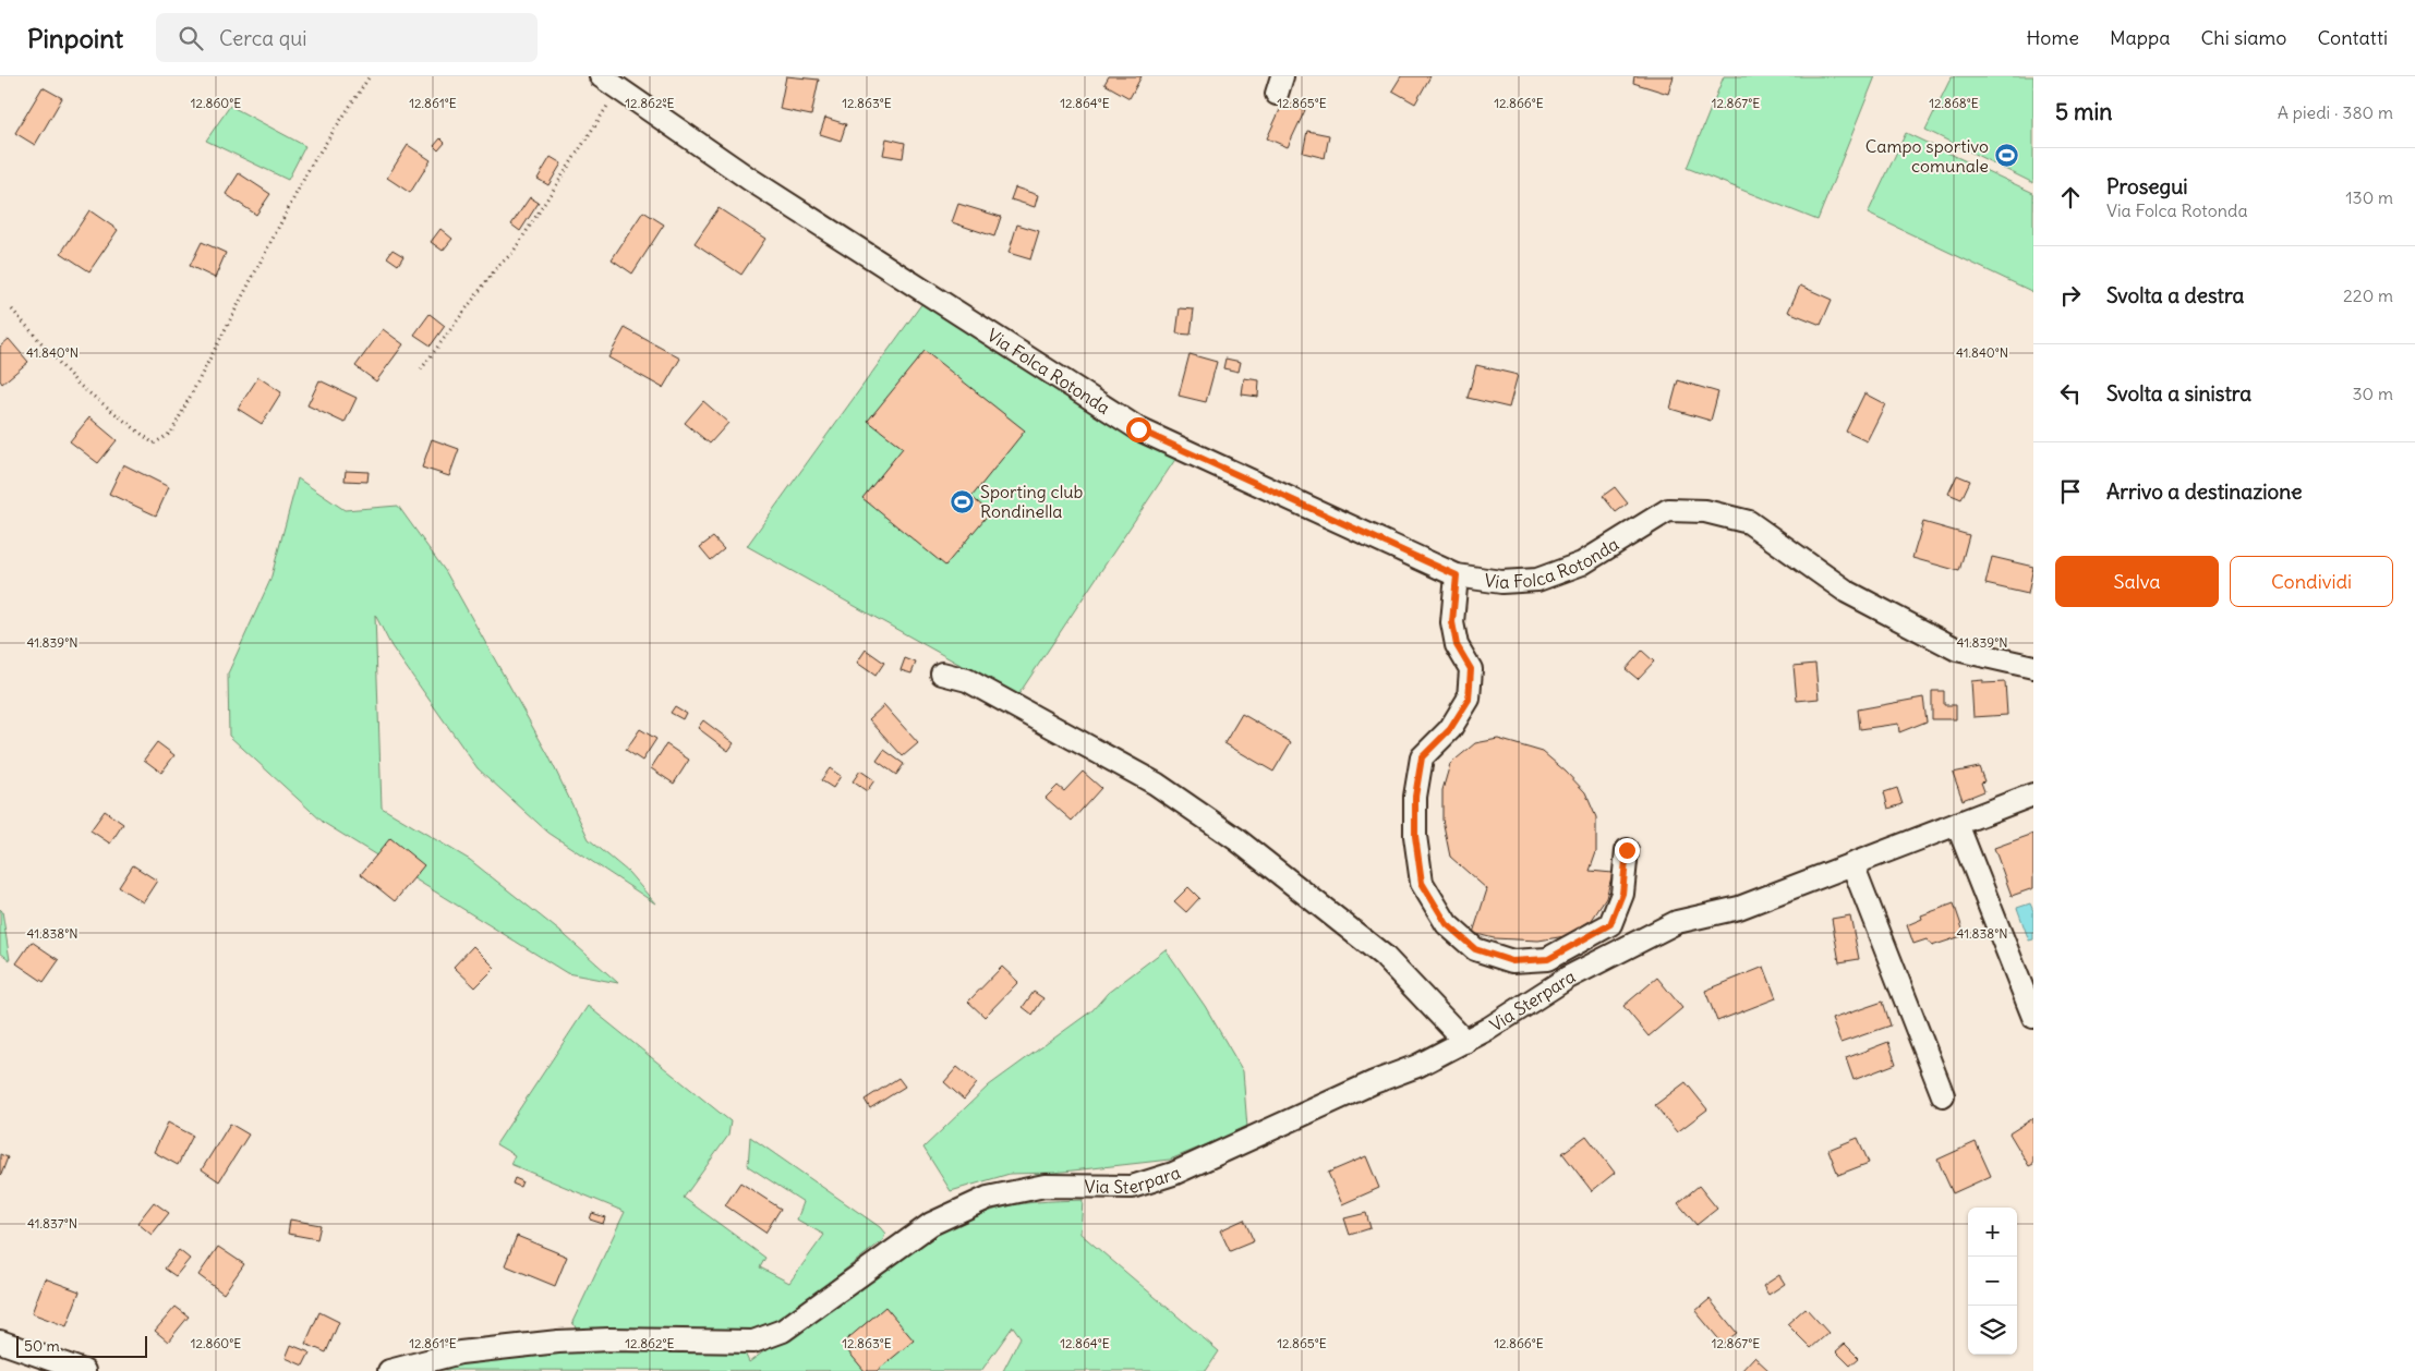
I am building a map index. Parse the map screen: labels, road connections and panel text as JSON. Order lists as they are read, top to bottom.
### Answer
{
  "streets": {
    "street": ["Via Folca Rotonda", "Via Sterpara"]
  },
  "places": {
    "sports": ["Campo sportivo comunale", "Sporting club Rondinella"]
  },
  "scale_bar": "50 m",
  "page": {
    "header": "Pinpoint",
    "search": "Cerca qui",
    "nav": [
      "Home",
      "Mappa",
      "Chi siamo",
      "Contatti"
    ],
    "heading": ["5 min", "A piedi · 380 m"],
    "list": [
      ["Prosegui", "Via Folca Rotonda", "130 m"],
      ["Svolta a destra", "220 m"],
      ["Svolta a sinistra", "30 m"],
      "Arrivo a destinazione"
    ],
    "buttons": ["Salva", "Condividi"],
    "map_buttons": ["+", "−"],
    "scale": "50 m"
  },
  "coordinates": [
    "12.860°E",
    "12.861°E",
    "12.862°E",
    "12.863°E",
    "12.864°E",
    "12.865°E",
    "12.866°E",
    "12.867°E",
    "12.868°E",
    "41.840°N",
    "41.839°N",
    "41.838°N",
    "41.837°N"
  ]
}
